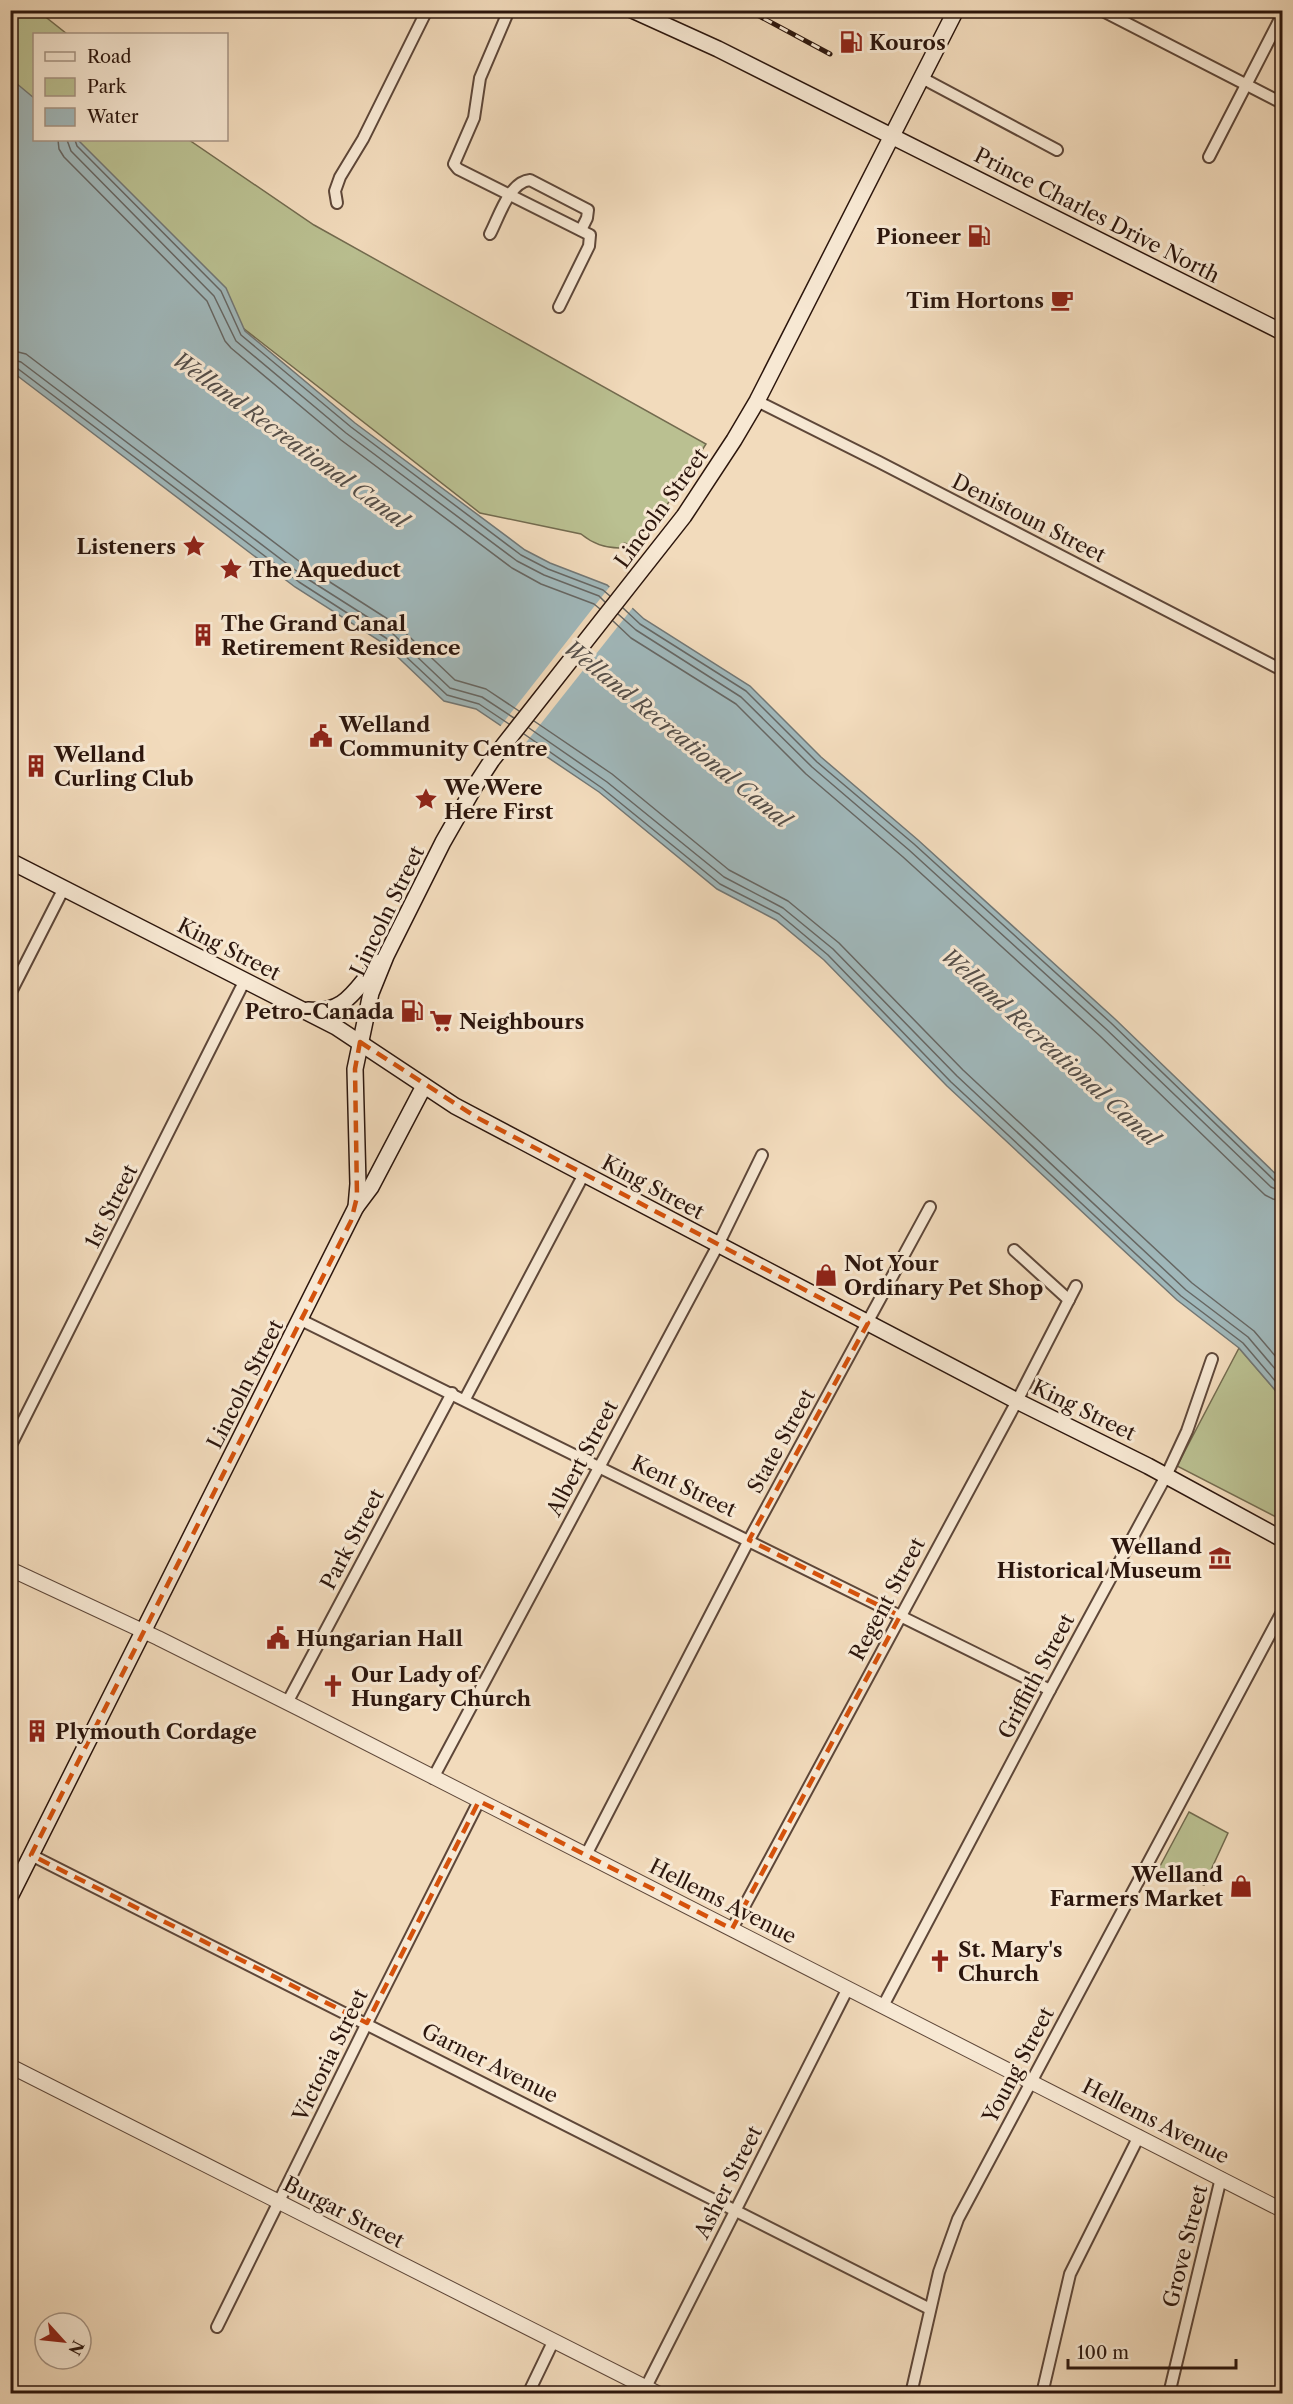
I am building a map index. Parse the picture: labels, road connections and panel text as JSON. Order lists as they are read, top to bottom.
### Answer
{
  "streets": {
    "main road": ["Prince Charles Drive North", "Lincoln Street", "King Street"],
    "street": [
      "Denistoun Street",
      "1st Street",
      "State Street",
      "Albert Street",
      "Kent Street",
      "Park Street",
      "Regent Street",
      "Griffith Street",
      "Hellems Avenue",
      "Victoria Street",
      "Garner Avenue",
      "Young Street",
      "Asher Street",
      "Burgar Street",
      "Grove Street"
    ]
  },
  "crossings": [
    ["Prince Charles Drive North", "Lincoln Street"],
    ["Lincoln Street", "Denistoun Street"],
    ["Lincoln Street", "King Street"],
    ["Lincoln Street", "Kent Street"],
    ["Lincoln Street", "Hellems Avenue"],
    ["Lincoln Street", "Garner Avenue"],
    ["King Street", "1st Street"],
    ["King Street", "State Street"],
    ["King Street", "Albert Street"],
    ["King Street", "Regent Street"],
    ["King Street", "Griffith Street"],
    ["State Street", "Kent Street"],
    ["State Street", "Hellems Avenue"],
    ["Albert Street", "Kent Street"],
    ["Albert Street", "Hellems Avenue"],
    ["Kent Street", "Park Street"],
    ["Kent Street", "Regent Street"],
    ["Kent Street", "Griffith Street"],
    ["Park Street", "Hellems Avenue"],
    ["Regent Street", "Hellems Avenue"],
    ["Griffith Street", "Hellems Avenue"],
    ["Hellems Avenue", "Victoria Street"],
    ["Hellems Avenue", "Young Street"],
    ["Hellems Avenue", "Asher Street"],
    ["Hellems Avenue", "Grove Street"],
    ["Victoria Street", "Garner Avenue"],
    ["Victoria Street", "Burgar Street"],
    ["Garner Avenue", "Young Street"],
    ["Garner Avenue", "Asher Street"],
    ["Asher Street", "Burgar Street"]
  ],
  "water": ["Welland Recreational Canal"],
  "places": {
    "fuel station": ["Kouros", "Pioneer", "Petro-Canada"],
    "cafe": ["Tim Hortons"],
    "place": ["Listeners", "The Aqueduct", "We Were Here First"],
    "building": ["The Grand Canal Retirement Residence", "Welland Curling Club", "Plymouth Cordage"],
    "public building": ["Welland Community Centre", "Hungarian Hall"],
    "supermarket": ["Neighbours"],
    "shop": ["Not Your Ordinary Pet Shop", "Welland Farmers Market"],
    "museum": ["Welland Historical Museum"],
    "church": ["Our Lady of Hungary Church", "St. Mary's Church"]
  },
  "legend": ["Road", "Park", "Water"],
  "scale_bar": "100 m",
  "north": "bottom right"
}
